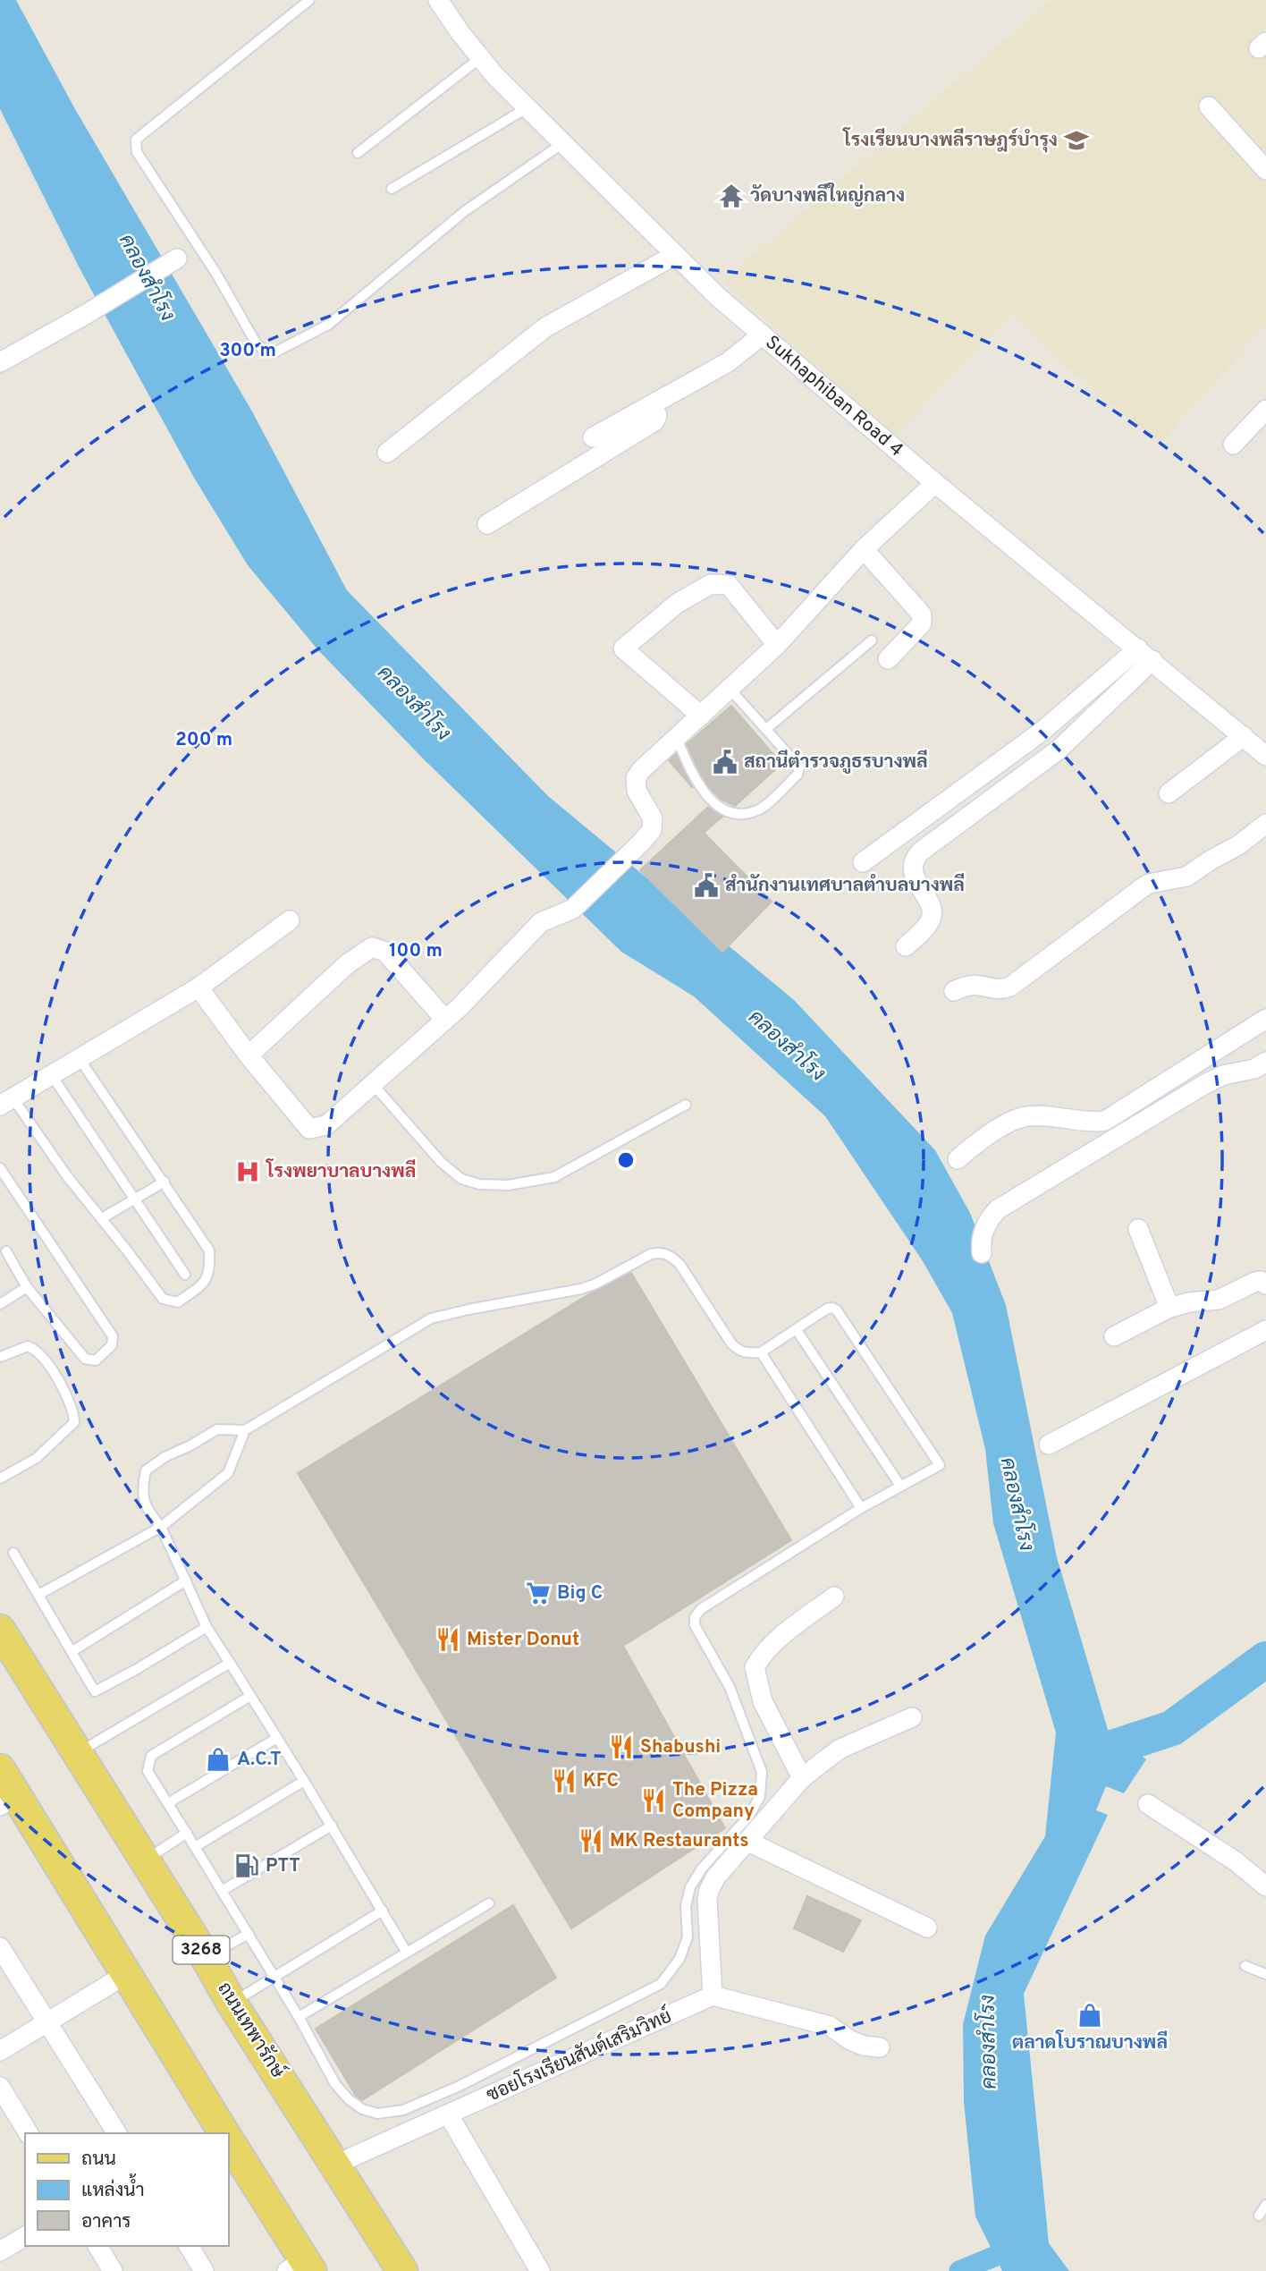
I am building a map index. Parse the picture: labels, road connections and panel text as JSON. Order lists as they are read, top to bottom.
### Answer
{
  "streets": {
    "main road": ["3268", "ถนนเทพารักษ์"],
    "street": ["Sukhaphiban Road 4", "ซอยโรงเรียนสันต์เสริมวิทย์"]
  },
  "crossings": [
    ["ถนนเทพารักษ์", "ซอยโรงเรียนสันต์เสริมวิทย์"]
  ],
  "water": ["คลองสำโรง"],
  "places": {
    "school or university": ["โรงเรียนบางพลีราษฎร์บำรุง"],
    "temple": ["วัดบางพลีใหญ่กลาง"],
    "public building": ["สถานีตำรวจภูธรบางพลี", "สำนักงานเทศบาลตำบลบางพลี"],
    "hospital": ["โรงพยาบาลบางพลี"],
    "supermarket": ["Big C"],
    "restaurant": [
      "Mister Donut",
      "Shabushi",
      "KFC",
      "The Pizza Company",
      "MK Restaurants"
    ],
    "shop": ["A.C.T", "ตลาดโบราณบางพลี"],
    "fuel station": ["PTT"]
  },
  "legend": ["ถนน", "แหล่งน้ำ", "อาคาร"],
  "rings": ["300 m", "200 m", "100 m"]
}
